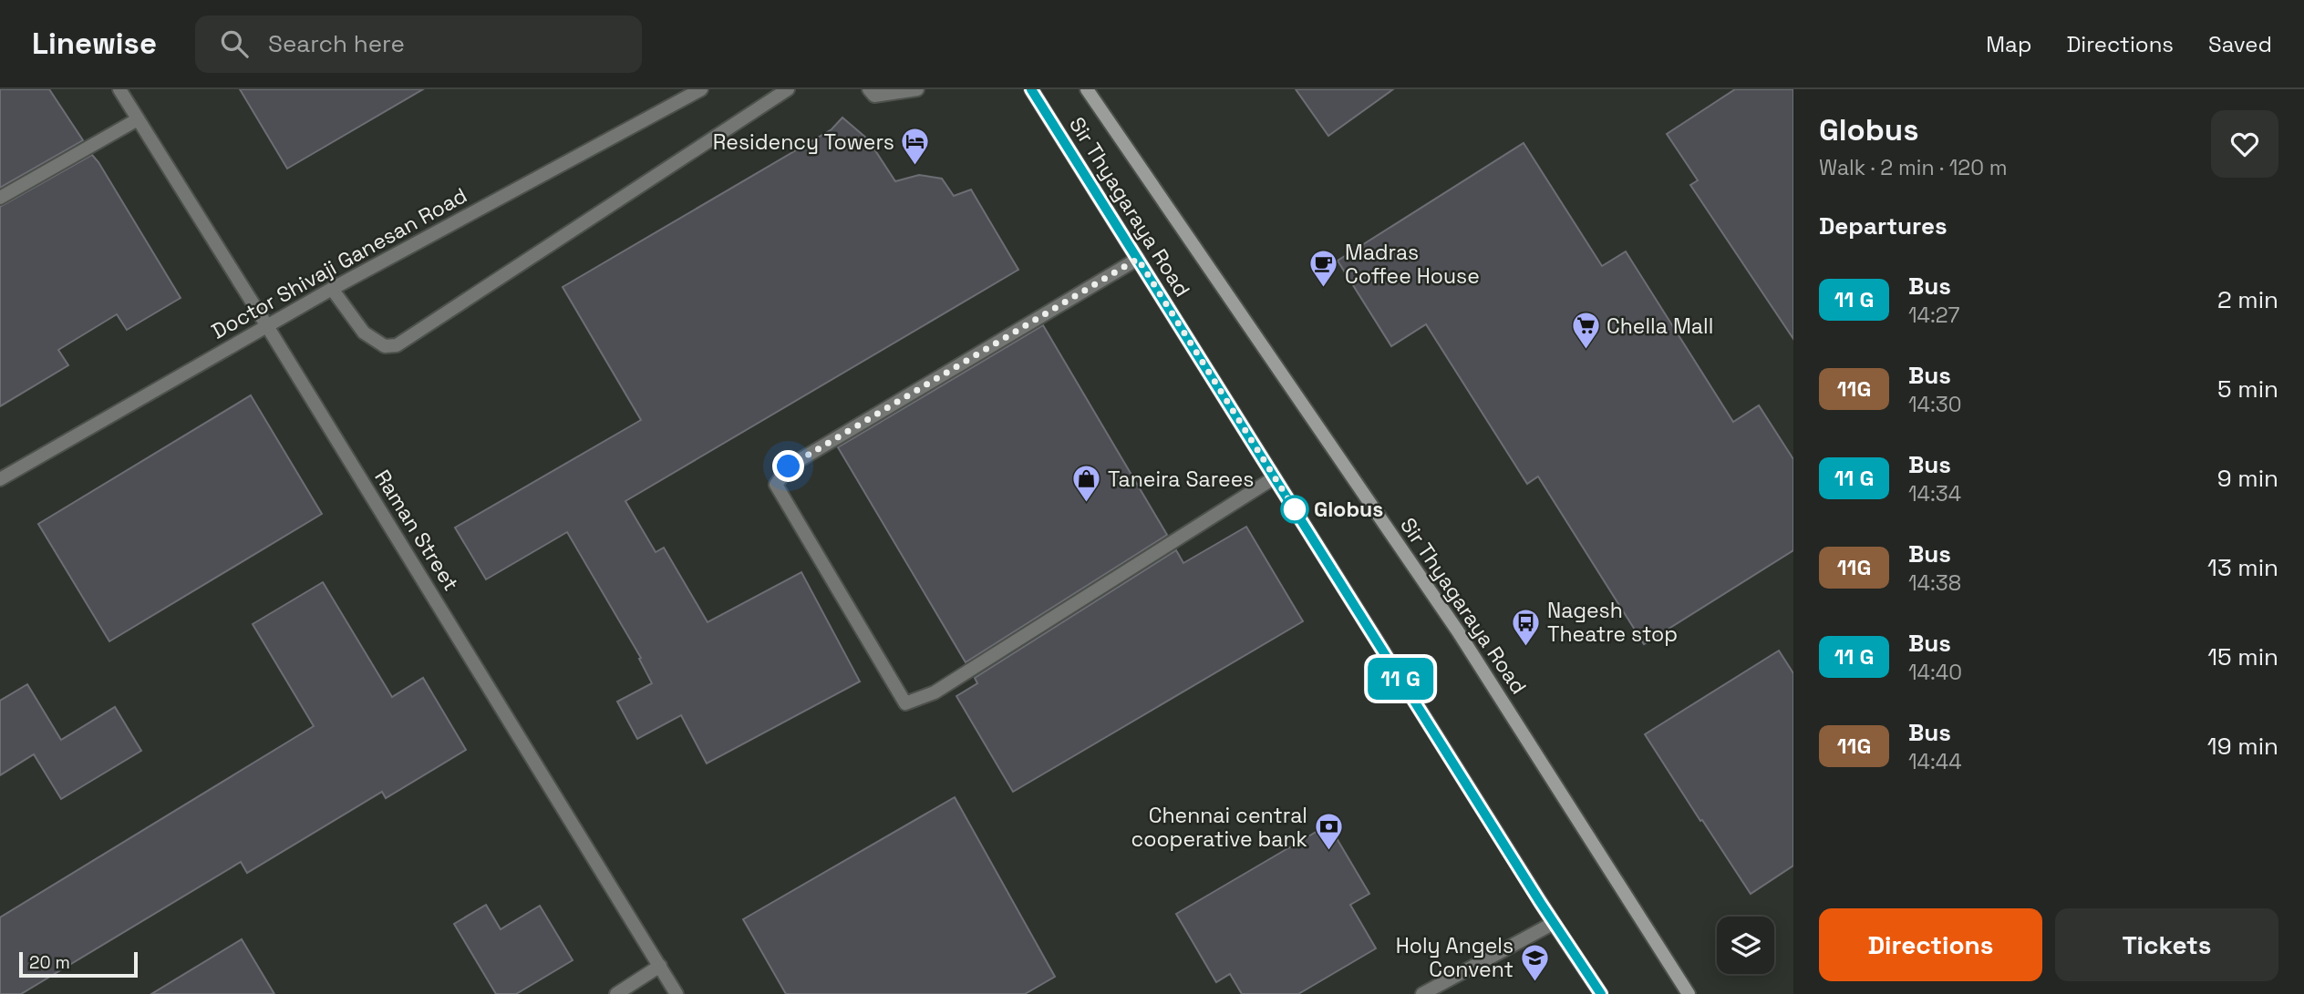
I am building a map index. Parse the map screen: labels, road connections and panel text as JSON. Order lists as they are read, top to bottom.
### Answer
{
  "streets": {
    "main road": ["Sir Thyagaraya Road"],
    "street": ["Doctor Shivaji Ganesan Road", "Raman Street"]
  },
  "crossings": [
    ["Doctor Shivaji Ganesan Road", "Raman Street"]
  ],
  "places": {
    "hotel": ["Residency Towers"],
    "cafe": ["Madras Coffee House"],
    "supermarket": ["Chella Mall"],
    "shop": ["Taneira Sarees"],
    "other": ["Globus"],
    "bus stop": ["Nagesh Theatre stop"],
    "bank": ["Chennai central cooperative bank"],
    "school or university": ["Holy Angels Convent"]
  },
  "scale_bar": "20 m",
  "page": {
    "header": "Linewise",
    "search": "Search here",
    "nav": ["Map", "Directions", "Saved"],
    "on_map": "11 G",
    "heading": [
      ["Globus", "Walk · 2 min · 120 m"],
      "Departures"
    ],
    "list": [
      {
        "mark": "11 G",
        "name": "Bus",
        "note": "14:27",
        "value": "2 min"
      },
      {
        "mark": "11G",
        "name": "Bus",
        "note": "14:30",
        "value": "5 min"
      },
      {
        "mark": "11 G",
        "name": "Bus",
        "note": "14:34",
        "value": "9 min"
      },
      {
        "mark": "11G",
        "name": "Bus",
        "note": "14:38",
        "value": "13 min"
      },
      {
        "mark": "11 G",
        "name": "Bus",
        "note": "14:40",
        "value": "15 min"
      },
      {
        "mark": "11G",
        "name": "Bus",
        "note": "14:44",
        "value": "19 min"
      }
    ],
    "buttons": ["Directions", "Tickets"],
    "scale": "20 m"
  }
}
